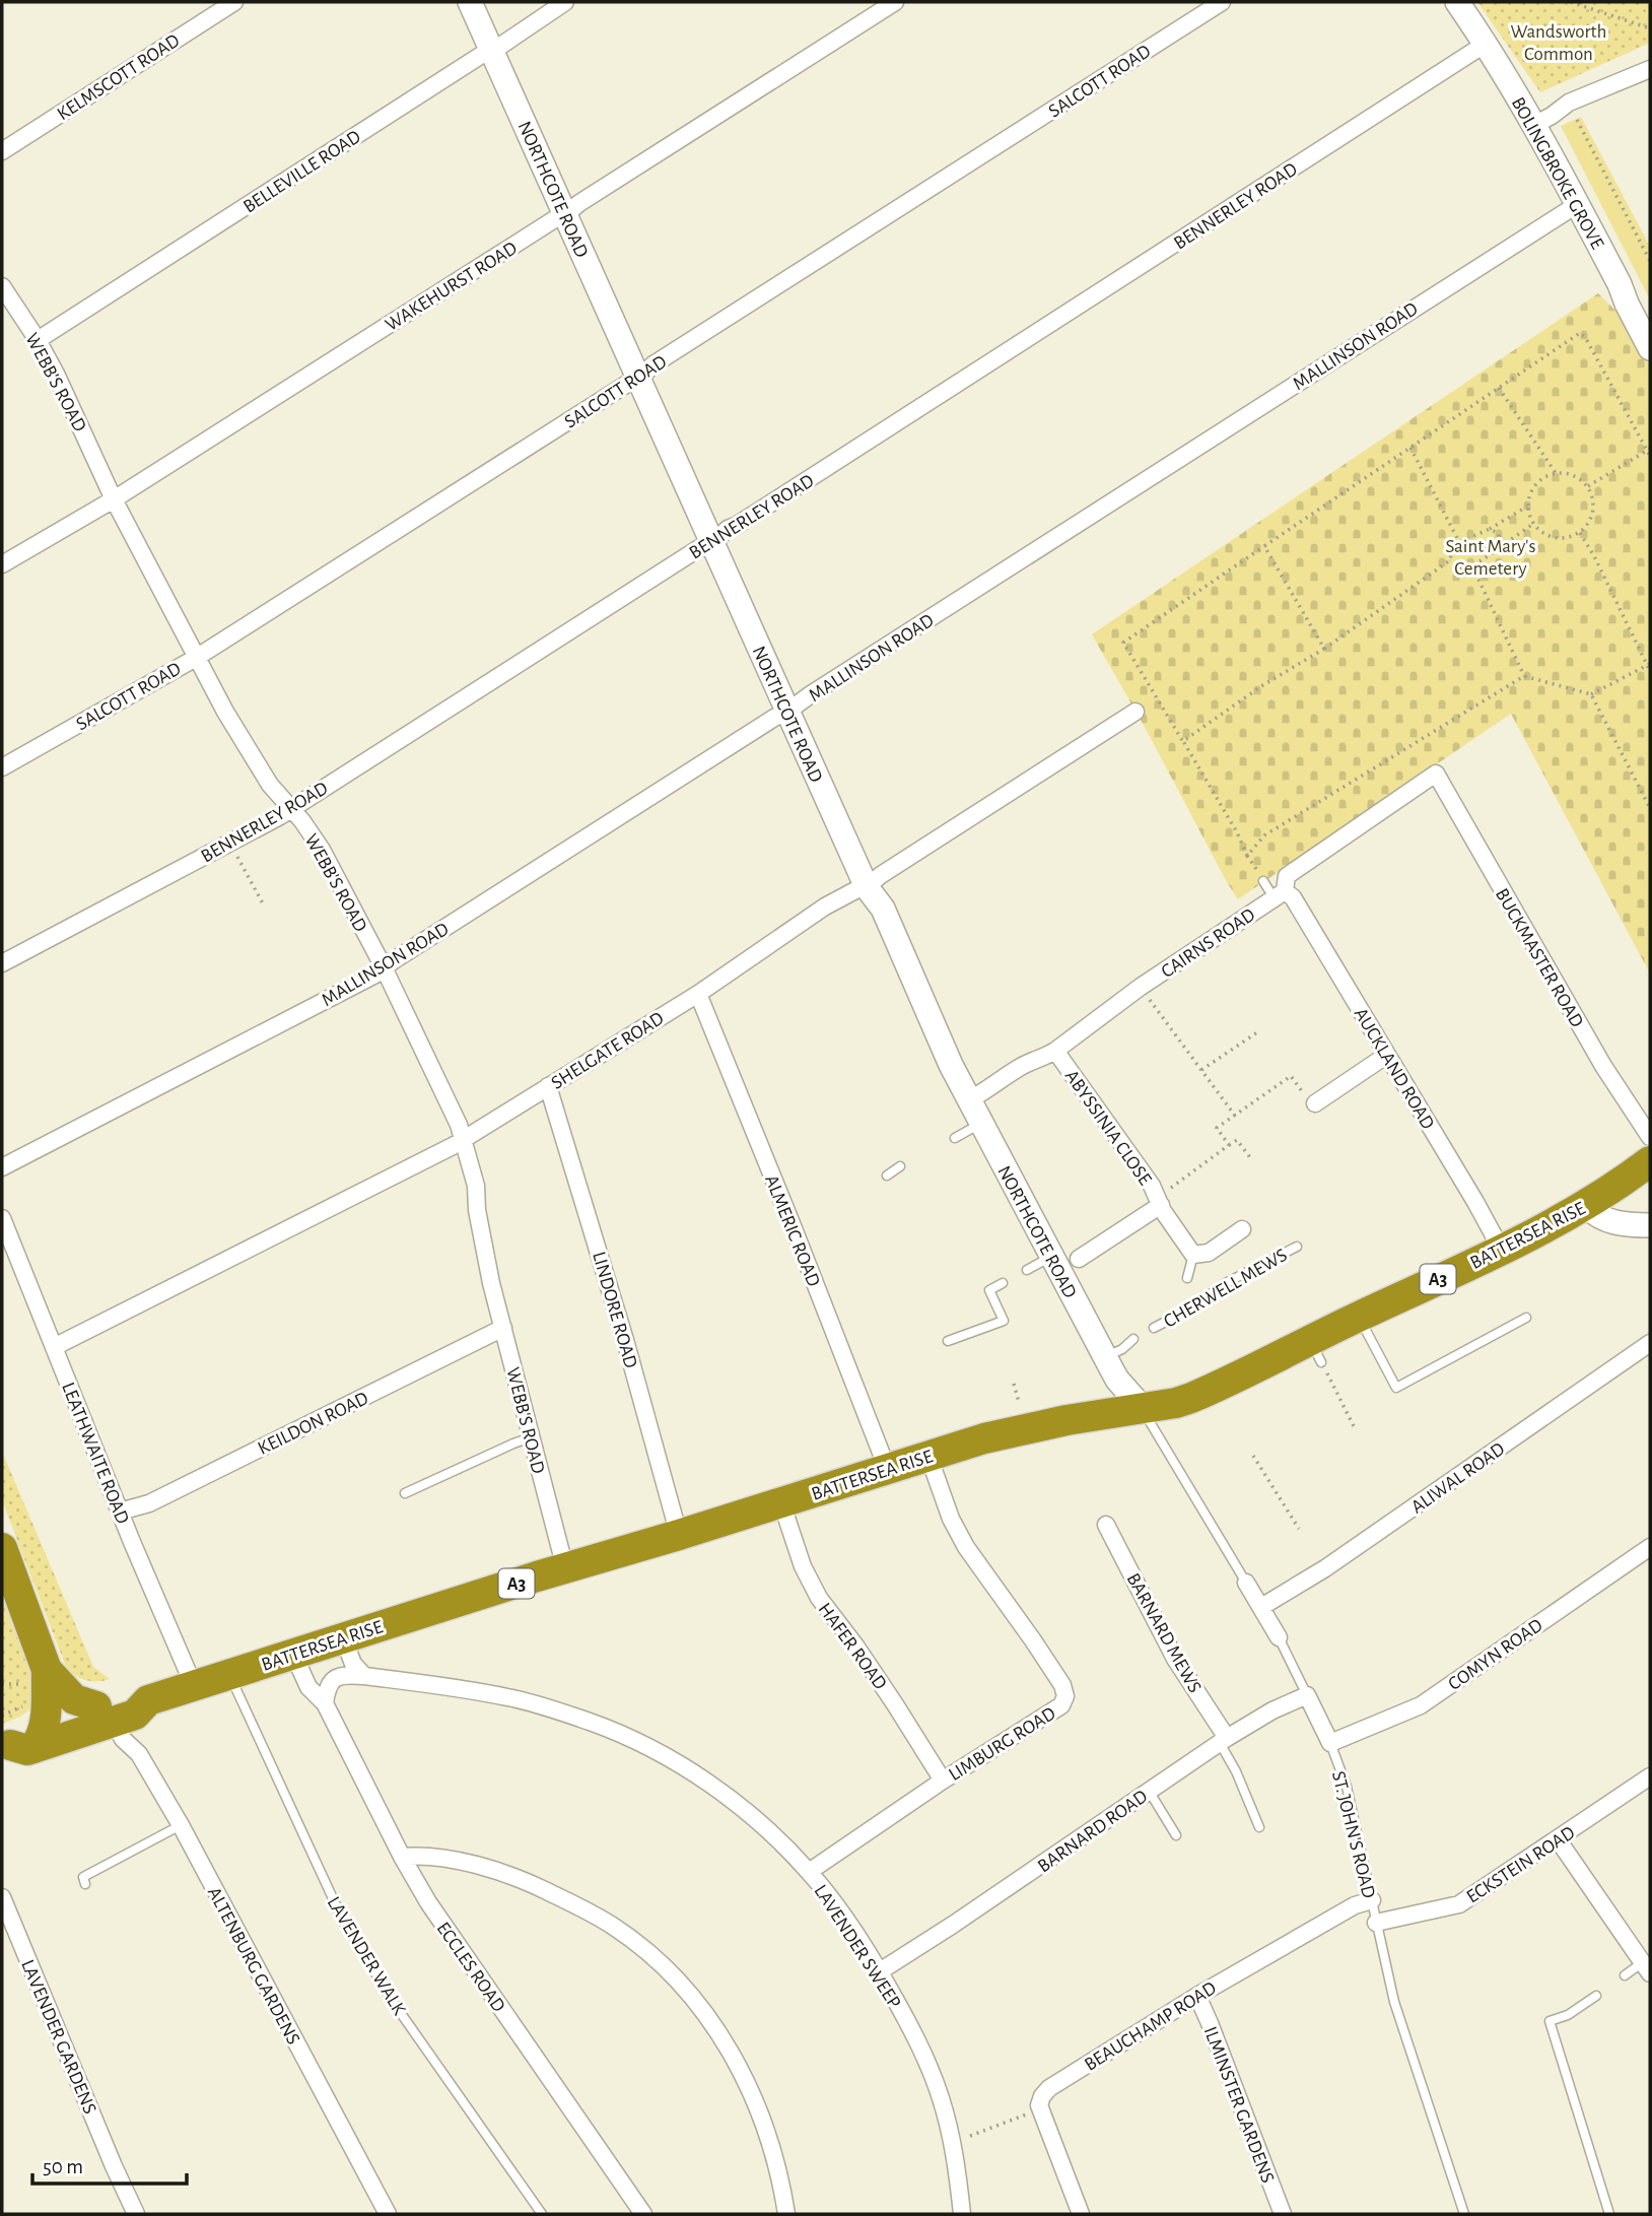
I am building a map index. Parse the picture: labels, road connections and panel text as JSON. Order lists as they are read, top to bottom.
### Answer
{
  "streets": {
    "highway": ["BATTERSEA RISE", "A3"],
    "main road": ["BOLINGBROKE GROVE", "NORTHCOTE ROAD"],
    "street": [
      "KELMSCOTT ROAD",
      "SALCOTT ROAD",
      "BELLEVILLE ROAD",
      "BENNERLEY ROAD",
      "WAKEHURST ROAD",
      "MALLINSON ROAD",
      "WEBB'S ROAD",
      "CAIRNS ROAD",
      "BUCKMASTER ROAD",
      "SHELGATE ROAD",
      "AUCKLAND ROAD",
      "ABYSSINIA CLOSE",
      "ALMERIC ROAD",
      "LINDORE ROAD",
      "KEILDON ROAD",
      "LEATHWAITE ROAD",
      "ALIWAL ROAD",
      "BARNARD MEWS",
      "HAFER ROAD",
      "COMYN ROAD",
      "LIMBURG ROAD",
      "BARNARD ROAD",
      "ST. JOHN'S ROAD",
      "ECKSTEIN ROAD",
      "LAVENDER SWEEP",
      "ALTENBURG GARDENS",
      "ECCLES ROAD",
      "BEAUCHAMP ROAD",
      "LAVENDER GARDENS",
      "ILMINSTER GARDENS"
    ],
    "lane": ["CHERWELL MEWS", "LAVENDER WALK"]
  },
  "crossings": [
    ["SALCOTT ROAD", "NORTHCOTE ROAD"],
    ["SALCOTT ROAD", "WEBB'S ROAD"],
    ["BELLEVILLE ROAD", "NORTHCOTE ROAD"],
    ["BELLEVILLE ROAD", "WEBB'S ROAD"],
    ["BOLINGBROKE GROVE", "BENNERLEY ROAD"],
    ["BOLINGBROKE GROVE", "MALLINSON ROAD"],
    ["NORTHCOTE ROAD", "BENNERLEY ROAD"],
    ["NORTHCOTE ROAD", "WAKEHURST ROAD"],
    ["NORTHCOTE ROAD", "MALLINSON ROAD"],
    ["NORTHCOTE ROAD", "CAIRNS ROAD"],
    ["NORTHCOTE ROAD", "SHELGATE ROAD"],
    ["NORTHCOTE ROAD", "BATTERSEA RISE"],
    ["NORTHCOTE ROAD", "ST. JOHN'S ROAD"],
    ["BENNERLEY ROAD", "WEBB'S ROAD"],
    ["WAKEHURST ROAD", "WEBB'S ROAD"],
    ["MALLINSON ROAD", "WEBB'S ROAD"],
    ["WEBB'S ROAD", "SHELGATE ROAD"],
    ["WEBB'S ROAD", "BATTERSEA RISE"],
    ["WEBB'S ROAD", "KEILDON ROAD"],
    ["CAIRNS ROAD", "BUCKMASTER ROAD"],
    ["CAIRNS ROAD", "AUCKLAND ROAD"],
    ["CAIRNS ROAD", "ABYSSINIA CLOSE"],
    ["SHELGATE ROAD", "ALMERIC ROAD"],
    ["SHELGATE ROAD", "LINDORE ROAD"],
    ["SHELGATE ROAD", "LEATHWAITE ROAD"],
    ["AUCKLAND ROAD", "BATTERSEA RISE"],
    ["ALMERIC ROAD", "BATTERSEA RISE"],
    ["BATTERSEA RISE", "A3"],
    ["BATTERSEA RISE", "LINDORE ROAD"],
    ["BATTERSEA RISE", "LEATHWAITE ROAD"],
    ["BATTERSEA RISE", "HAFER ROAD"],
    ["BATTERSEA RISE", "LIMBURG ROAD"],
    ["BATTERSEA RISE", "ST. JOHN'S ROAD"],
    ["BATTERSEA RISE", "LAVENDER WALK"],
    ["BATTERSEA RISE", "ALTENBURG GARDENS"],
    ["BATTERSEA RISE", "ECCLES ROAD"],
    ["A3", "ALTENBURG GARDENS"],
    ["KEILDON ROAD", "LEATHWAITE ROAD"],
    ["ALIWAL ROAD", "ST. JOHN'S ROAD"],
    ["BARNARD MEWS", "BARNARD ROAD"],
    ["HAFER ROAD", "LIMBURG ROAD"],
    ["COMYN ROAD", "ST. JOHN'S ROAD"],
    ["LIMBURG ROAD", "LAVENDER SWEEP"],
    ["BARNARD ROAD", "ST. JOHN'S ROAD"],
    ["BARNARD ROAD", "LAVENDER SWEEP"],
    ["ST. JOHN'S ROAD", "ECKSTEIN ROAD"],
    ["ST. JOHN'S ROAD", "BEAUCHAMP ROAD"],
    ["BEAUCHAMP ROAD", "ILMINSTER GARDENS"]
  ],
  "parks": ["Wandsworth Common", "Saint Mary's Cemetery"],
  "scale_bar": "50 m"
}
